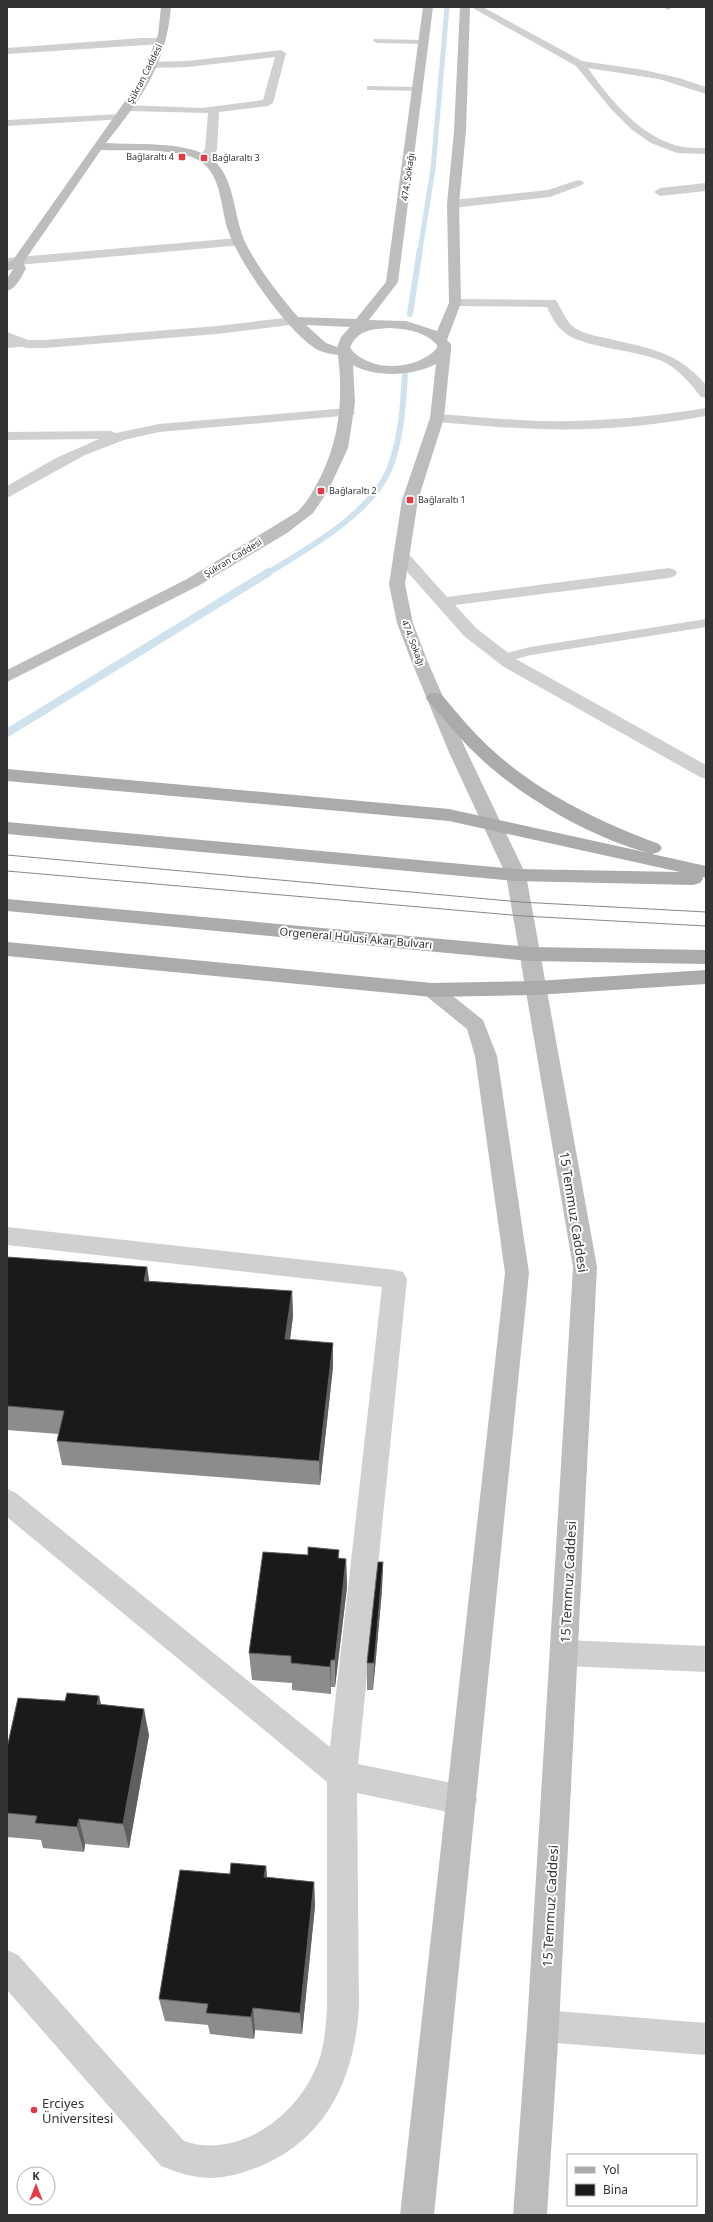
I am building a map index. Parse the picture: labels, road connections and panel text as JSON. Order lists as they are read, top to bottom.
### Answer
{
  "streets": {
    "main road": ["Orgeneral Hulusi Akar Bulvarı"],
    "street": ["Şükran Caddesi", "474. Sokağı", "15 Temmuz Caddesi"]
  },
  "crossings": [
    ["Şükran Caddesi", "474. Sokağı"],
    ["474. Sokağı", "Orgeneral Hulusi Akar Bulvarı"],
    ["474. Sokağı", "15 Temmuz Caddesi"],
    ["Orgeneral Hulusi Akar Bulvarı", "15 Temmuz Caddesi"]
  ],
  "places": {
    "transit": [
      "Bağlaraltı 4",
      "Bağlaraltı 3",
      "Bağlaraltı 2",
      "Bağlaraltı 1"
    ],
    "other": ["Erciyes Üniversitesi"]
  },
  "legend": ["Yol", "Bina"],
  "north": "top"
}
